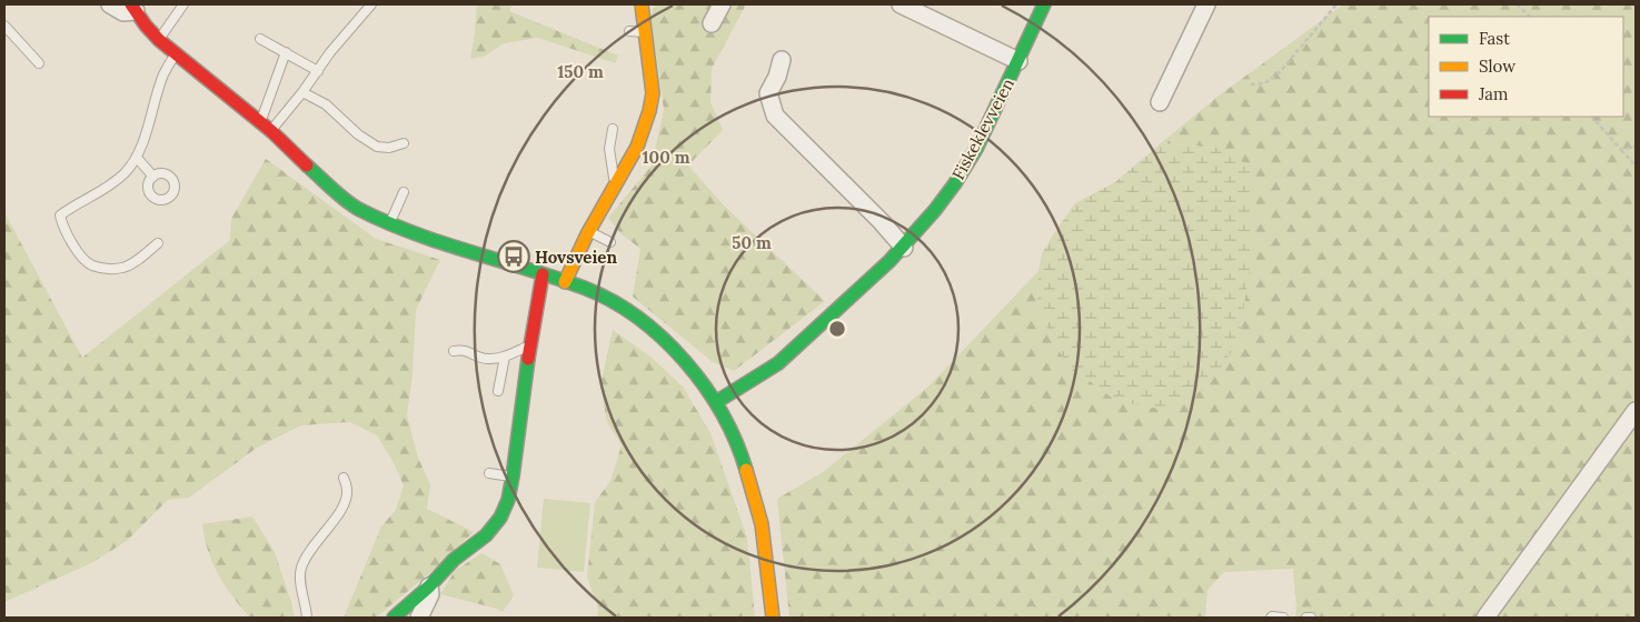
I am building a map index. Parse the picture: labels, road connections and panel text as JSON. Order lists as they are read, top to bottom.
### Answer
{
  "streets": {
    "street": ["Fiskeklevveien"]
  },
  "places": {
    "bus stop": ["Hovsveien"]
  },
  "legend": ["Fast", "Slow", "Jam"],
  "rings": ["150 m", "100 m", "50 m"]
}
